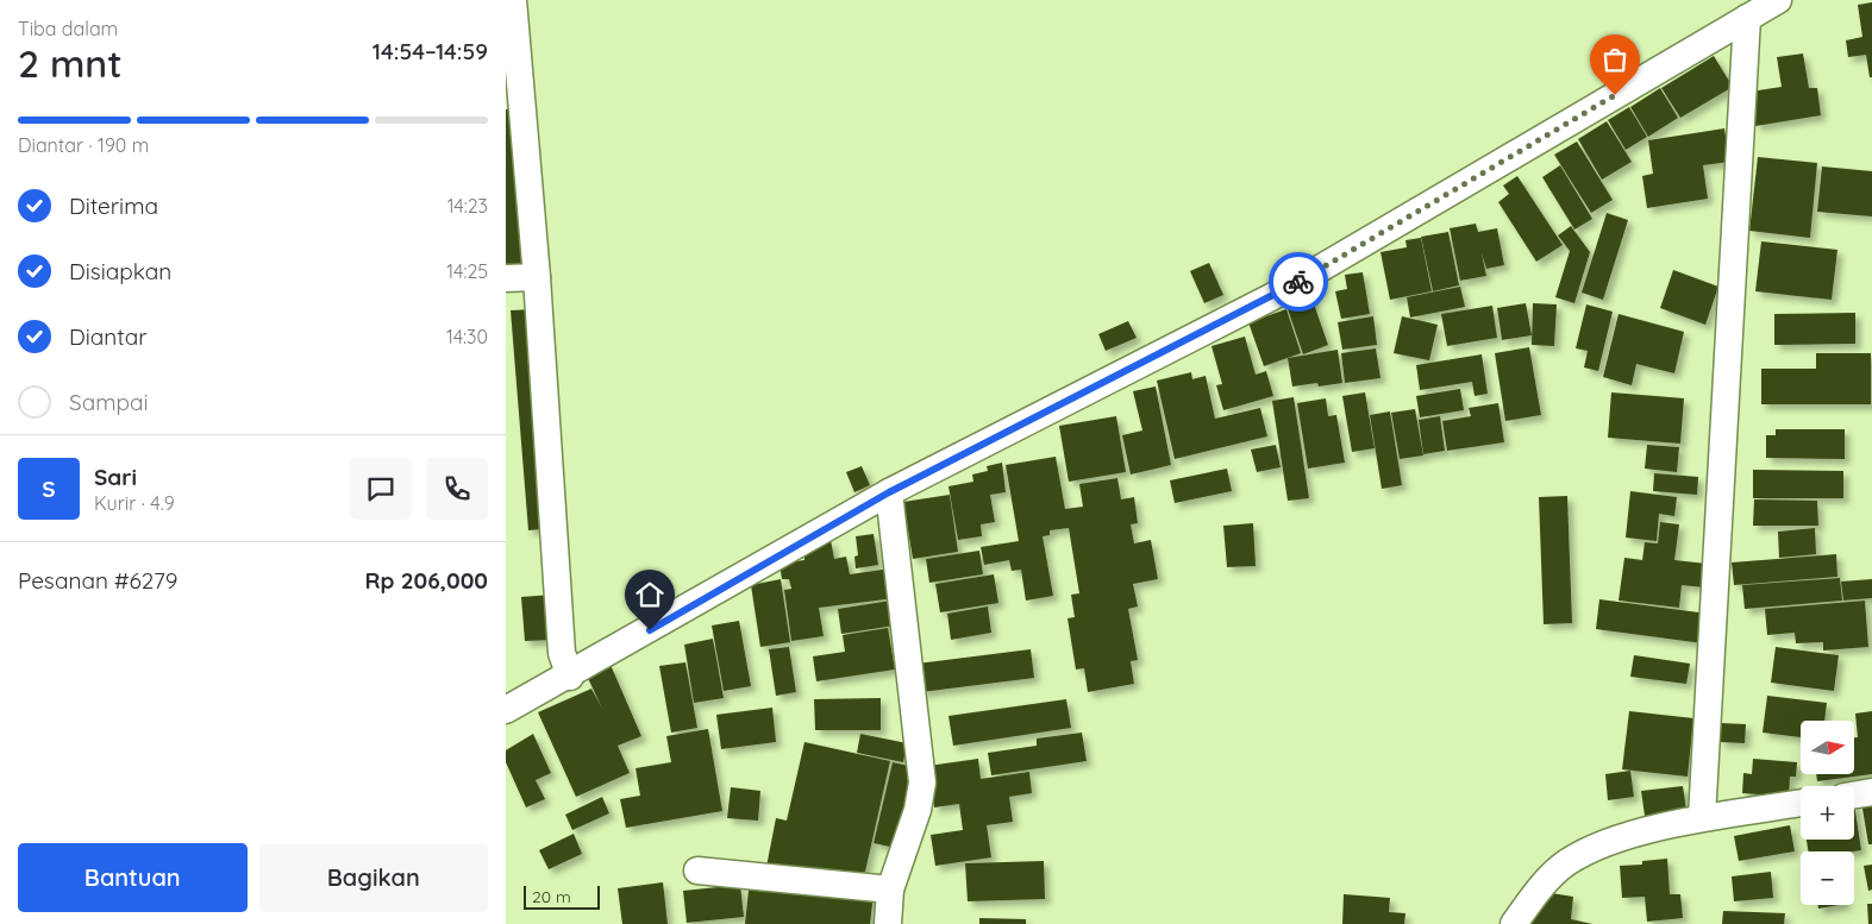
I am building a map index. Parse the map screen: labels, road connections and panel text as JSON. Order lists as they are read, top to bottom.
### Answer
{
  "scale_bar": "20 m",
  "north": "right",
  "page": {
    "heading": ["2 mnt", "Tiba dalam", "14:54–14:59"],
    "panel": [
      "Sari",
      "Kurir · 4.9",
      "Pesanan #6279",
      "Rp 206,000"
    ],
    "bar": "Diantar · 190 m",
    "list": [
      ["Diterima", "14:23"],
      ["Disiapkan", "14:25"],
      ["Diantar", "14:30"],
      "Sampai"
    ],
    "round": "S",
    "map_buttons": ["+", "−"],
    "buttons": ["Bantuan", "Bagikan"],
    "scale": "20 m"
  }
}
